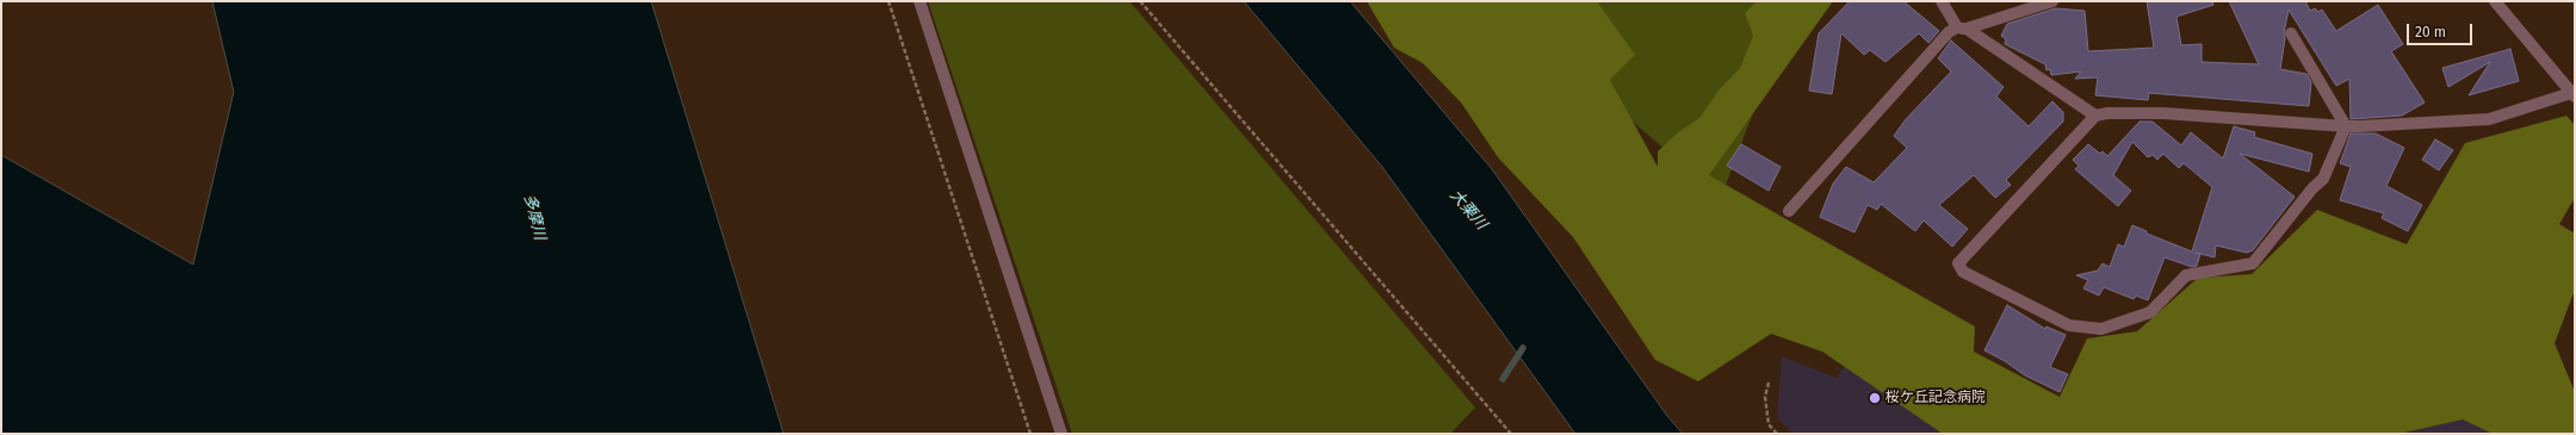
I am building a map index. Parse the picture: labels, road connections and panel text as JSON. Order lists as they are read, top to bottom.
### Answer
{
  "water": ["大栗川", "多摩川"],
  "places": ["桜ケ丘記念病院"],
  "scale_bar": "20 m"
}
